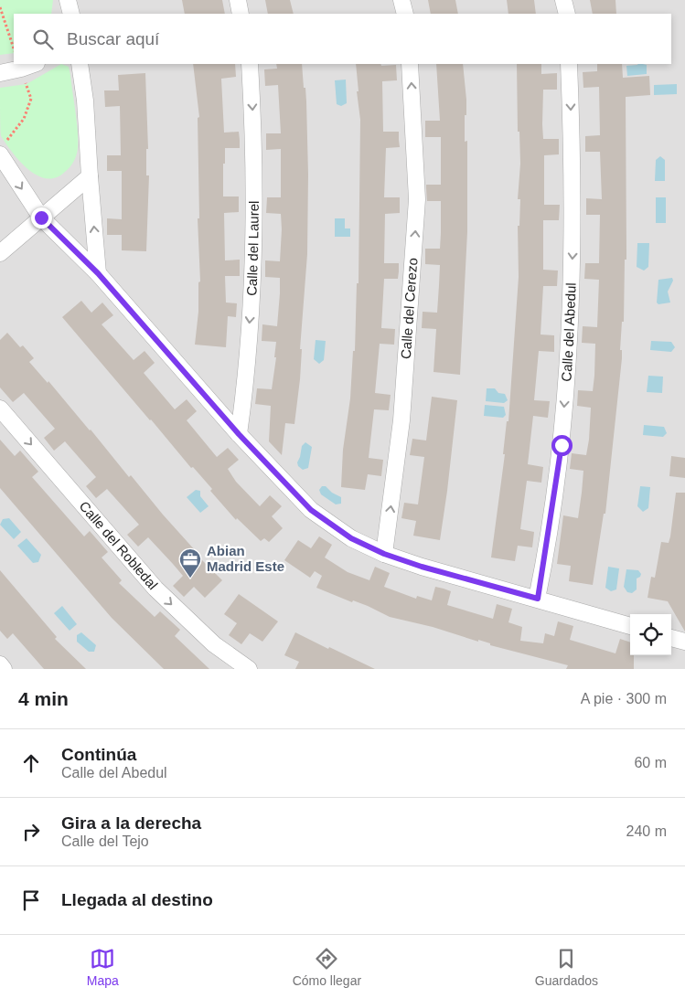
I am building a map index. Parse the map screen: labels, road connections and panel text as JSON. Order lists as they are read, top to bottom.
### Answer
{
  "streets": {
    "street": [
      "Calle del Laurel",
      "Calle del Cerezo",
      "Calle del Abedul",
      "Calle del Robledal"
    ]
  },
  "one_way": [
    "Calle del Laurel",
    "Calle del Cerezo",
    "Calle del Abedul",
    "Calle del Robledal"
  ],
  "places": {
    "office": ["Abian Madrid Este"]
  },
  "page": {
    "search": "Buscar aquí",
    "heading": ["4 min", "A pie · 300 m"],
    "list": [
      ["Continúa", "Calle del Abedul", "60 m"],
      ["Gira a la derecha", "Calle del Tejo", "240 m"],
      "Llegada al destino"
    ],
    "nav": ["Mapa", "Cómo llegar", "Guardados"]
  }
}
